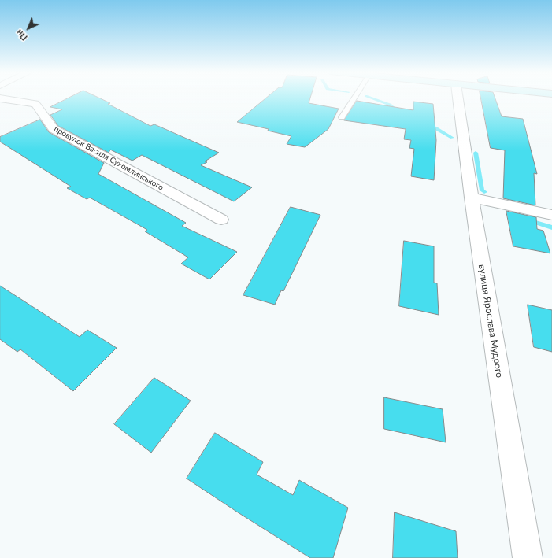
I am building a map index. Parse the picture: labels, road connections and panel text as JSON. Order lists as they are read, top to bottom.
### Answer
{
  "streets": {
    "street": ["провулок Василя Сухомлинського", "вулиця Ярослава Мудрого"]
  },
  "north": "bottom left"
}
